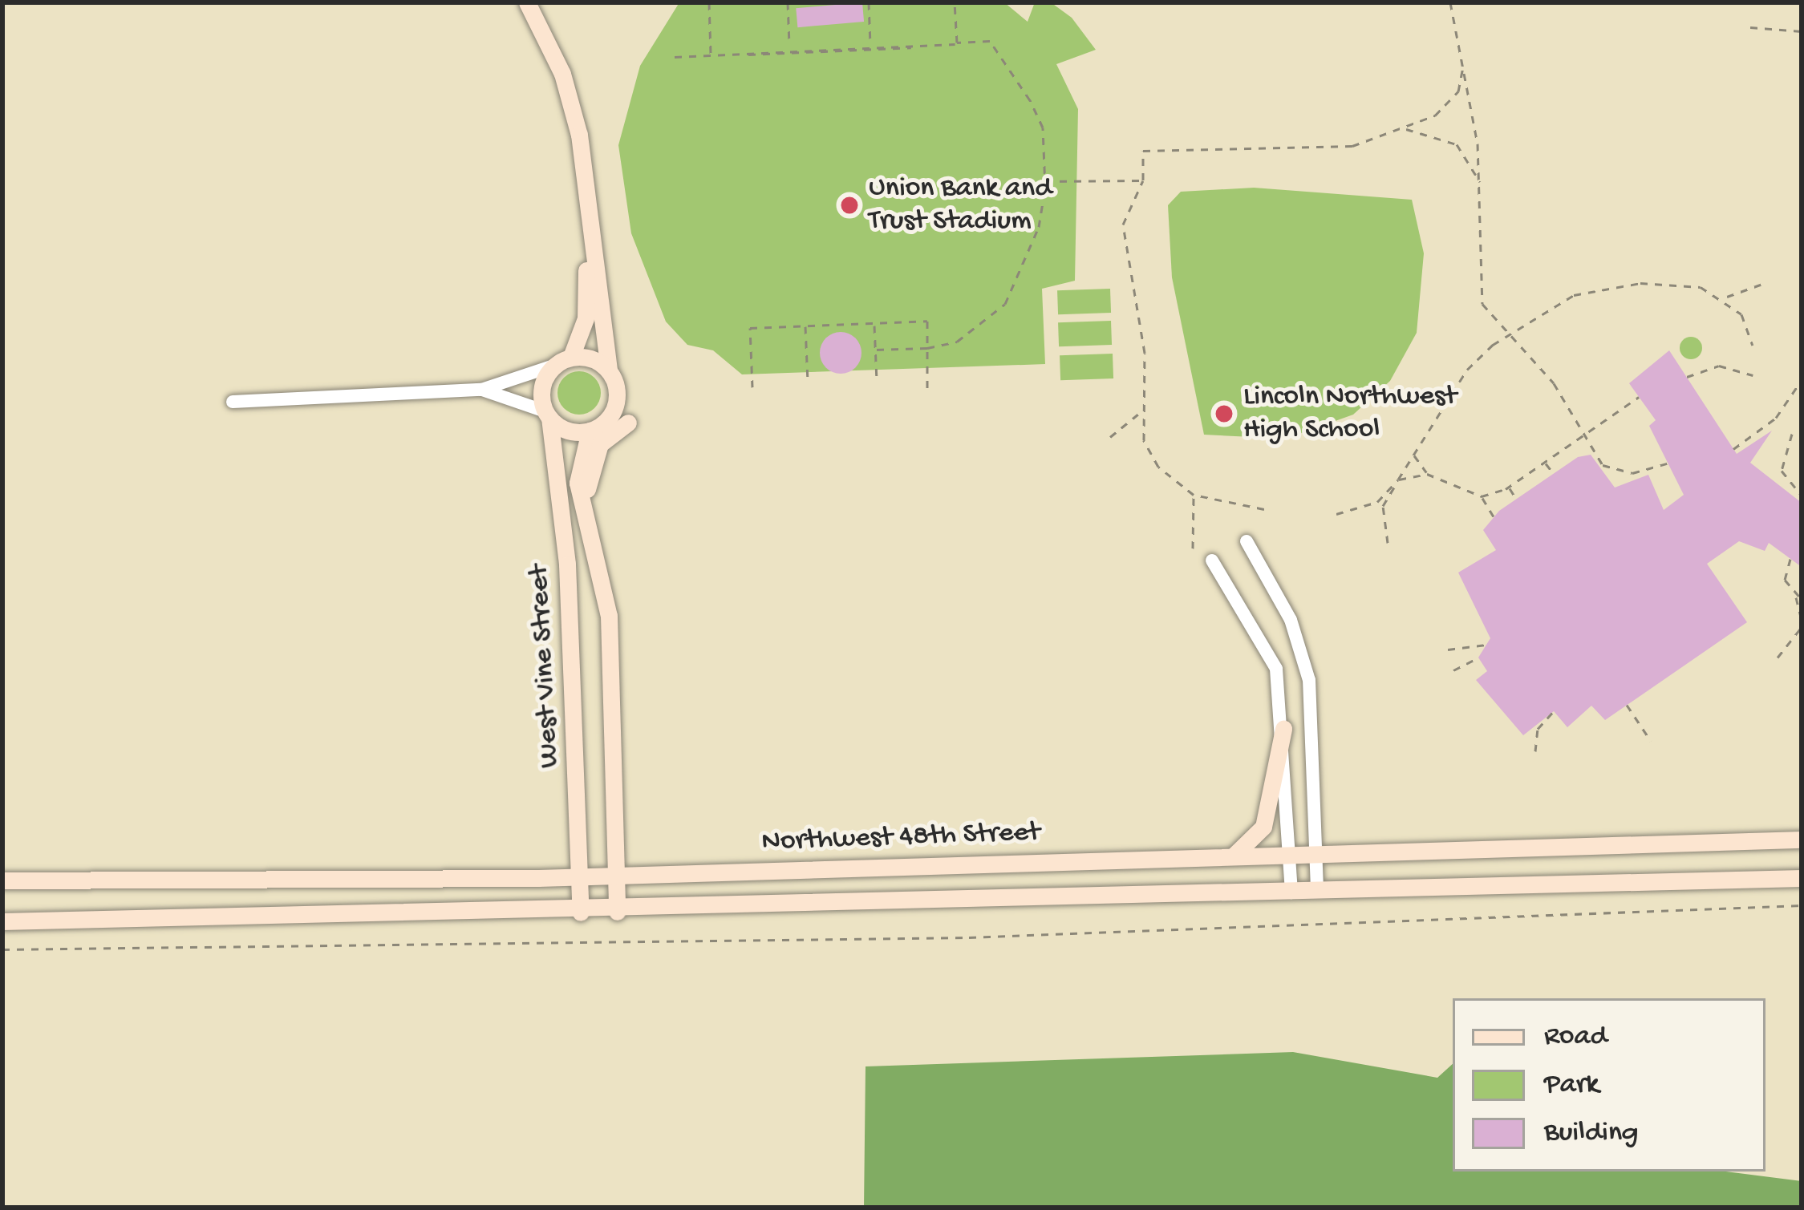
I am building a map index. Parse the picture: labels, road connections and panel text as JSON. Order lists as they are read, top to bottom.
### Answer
{
  "streets": {
    "main road": ["West Vine Street", "Northwest 48th Street"]
  },
  "crossings": [
    ["West Vine Street", "Northwest 48th Street"]
  ],
  "places": ["Union Bank and Trust Stadium", "Lincoln Northwest High School"],
  "legend": ["Road", "Park", "Building"]
}
